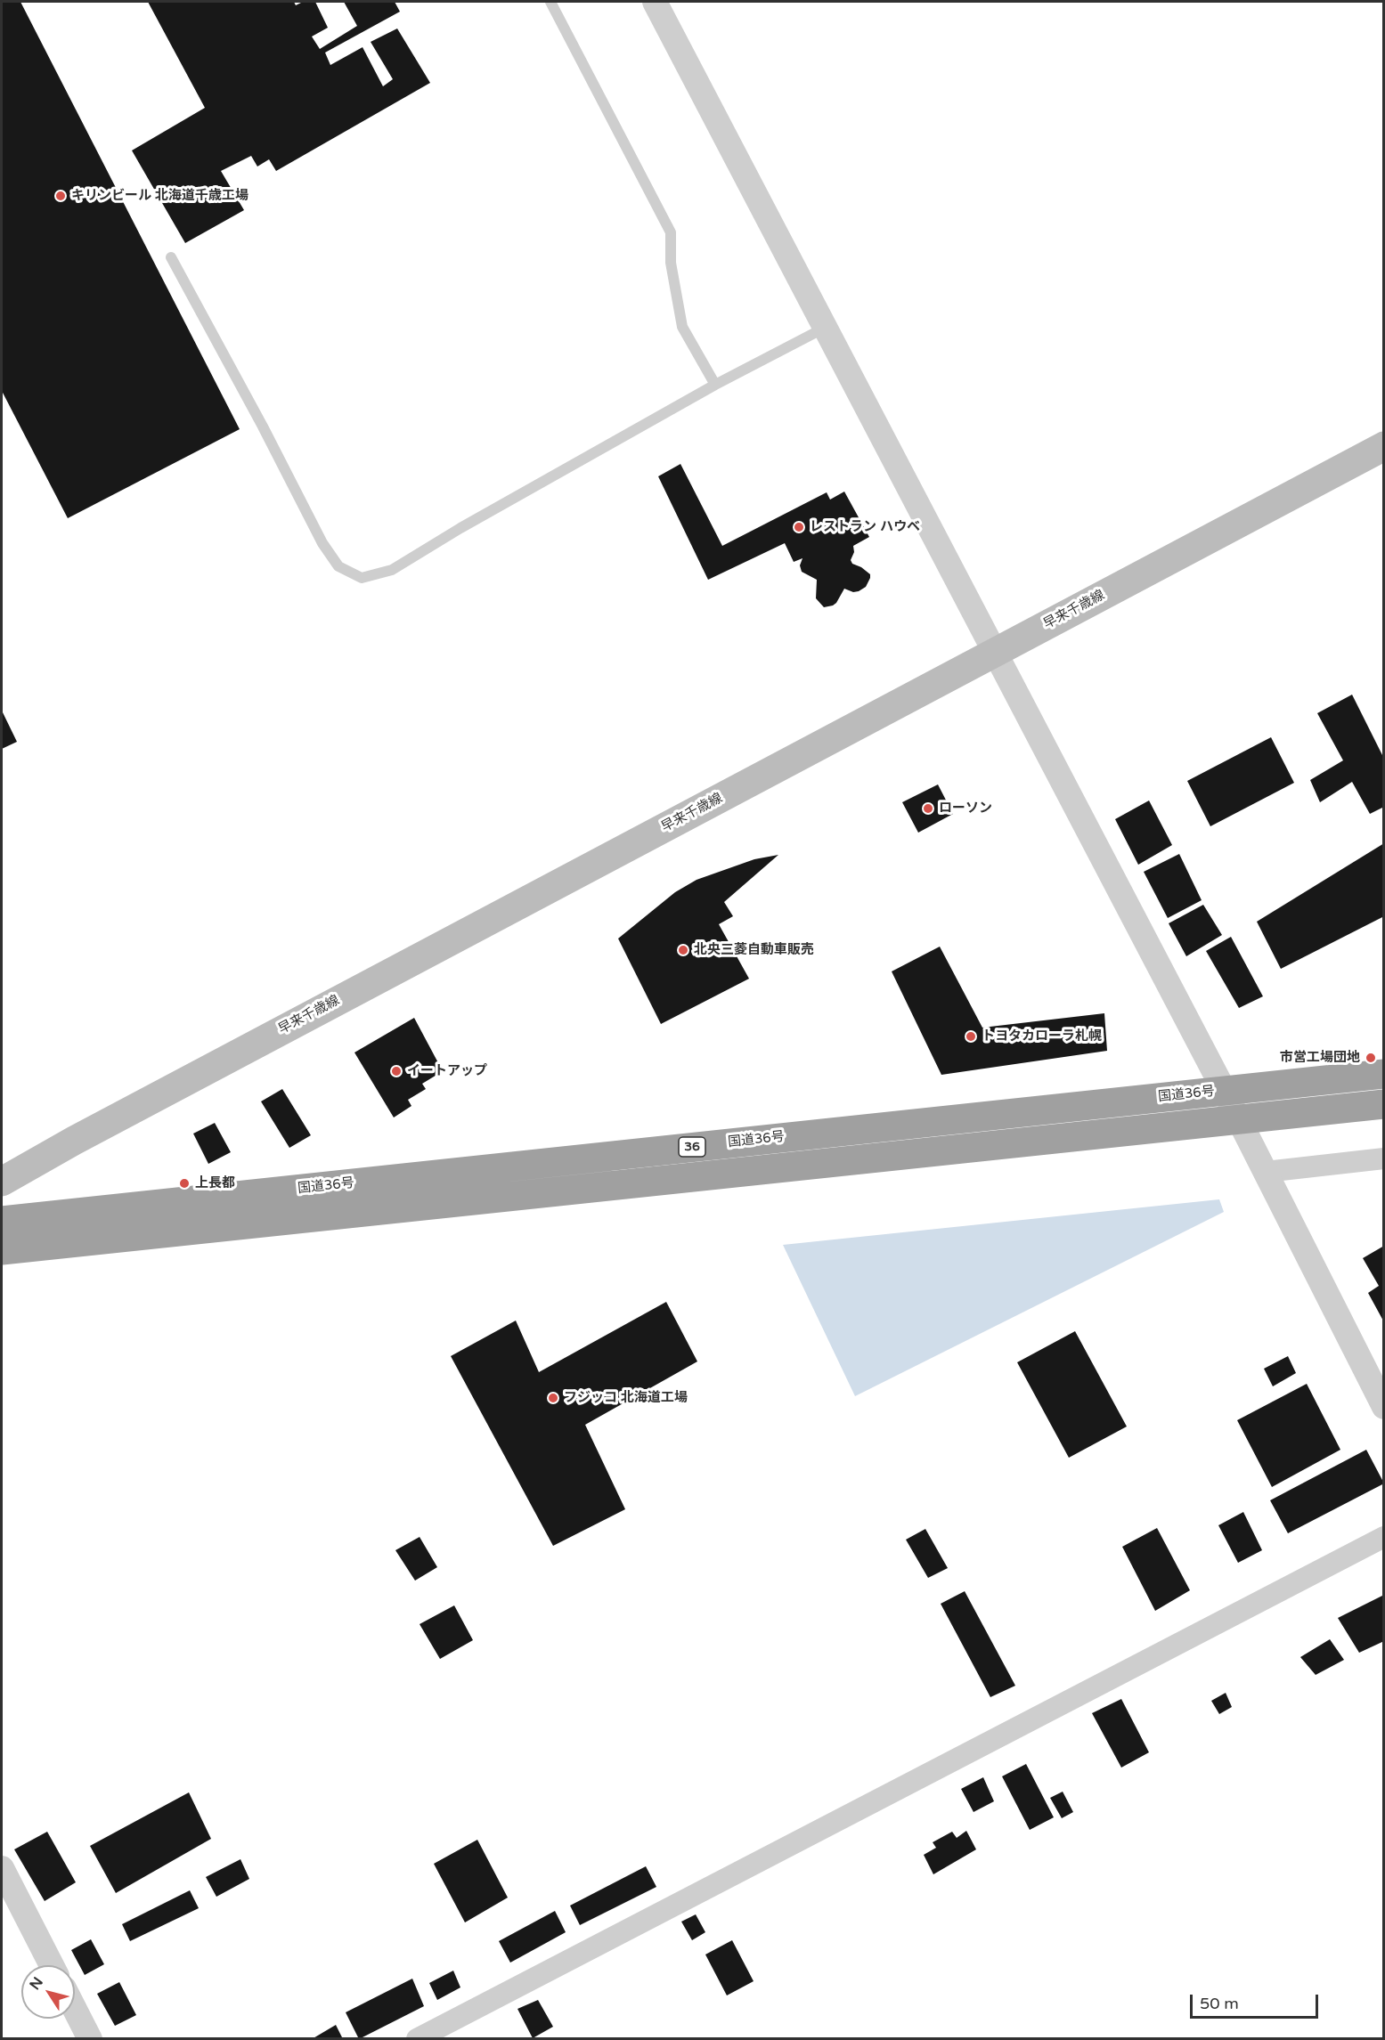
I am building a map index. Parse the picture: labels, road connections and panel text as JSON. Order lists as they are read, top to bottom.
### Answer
{
  "streets": {
    "highway": ["国道36号", "36"],
    "main road": ["早来千歳線"]
  },
  "places": [
    "キリンビール 北海道千歳工場",
    "レストラン ハウベ",
    "ローソン",
    "北央三菱自動車販売",
    "トヨタカローラ札幌",
    "市営工場団地",
    "イートアップ",
    "上長都",
    "フジッコ 北海道工場"
  ],
  "scale_bar": "50 m",
  "north": "top left"
}
